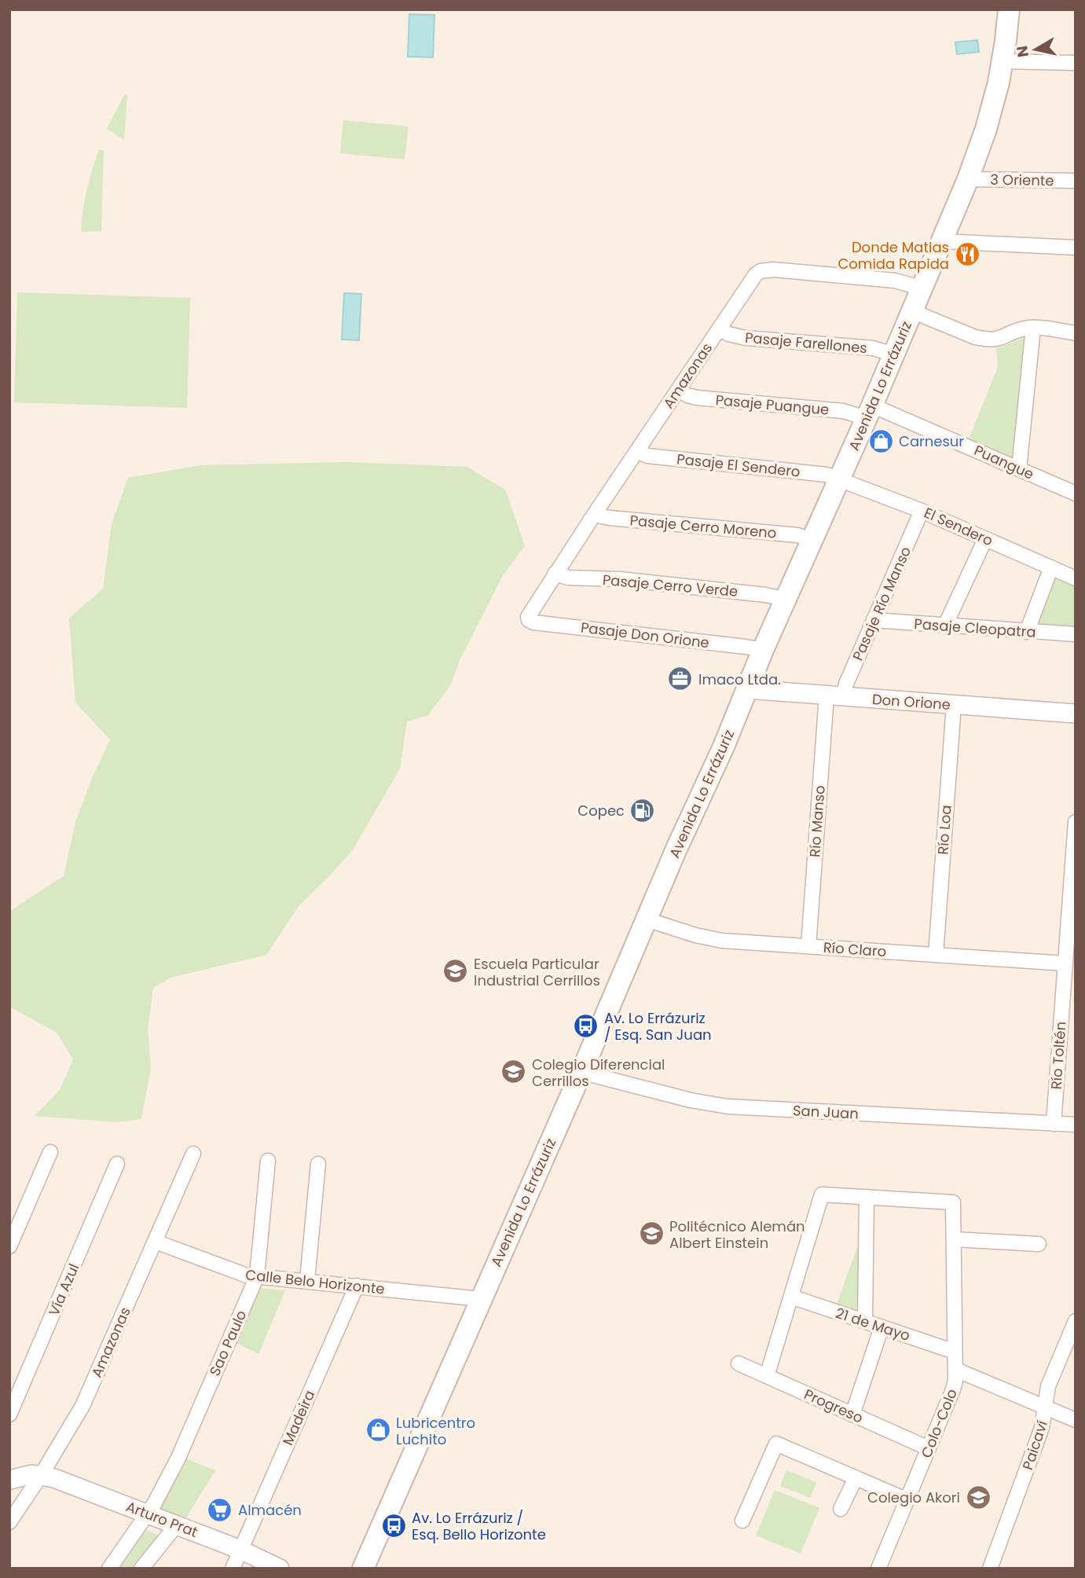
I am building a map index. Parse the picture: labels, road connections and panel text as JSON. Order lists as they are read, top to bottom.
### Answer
{
  "streets": {
    "main road": ["Avenida Lo Errázuriz"],
    "street": [
      "3 Oriente",
      "Pasaje Farellones",
      "Amazonas",
      "Pasaje Puangue",
      "Puangue",
      "Pasaje El Sendero",
      "Pasaje Cerro Moreno",
      "El Sendero",
      "Pasaje Cerro Verde",
      "Pasaje Río Manso",
      "Pasaje Cleopatra",
      "Pasaje Don Orione",
      "Don Orione",
      "Río Manso",
      "Río Loa",
      "Río Claro",
      "Río Toltén",
      "San Juan",
      "Calle Belo Horizonte",
      "Vía Azul",
      "21 de Mayo",
      "Sao Paulo",
      "Progreso",
      "Madeira",
      "Colo-Colo",
      "Paicaví",
      "Arturo Prat"
    ]
  },
  "crossings": [
    ["3 Oriente", "Avenida Lo Errázuriz"],
    ["Pasaje Farellones", "Amazonas"],
    ["Pasaje Farellones", "Avenida Lo Errázuriz"],
    ["Amazonas", "Avenida Lo Errázuriz"],
    ["Amazonas", "Pasaje Puangue"],
    ["Amazonas", "Pasaje El Sendero"],
    ["Amazonas", "Pasaje Cerro Moreno"],
    ["Amazonas", "Pasaje Cerro Verde"],
    ["Amazonas", "Pasaje Don Orione"],
    ["Amazonas", "Calle Belo Horizonte"],
    ["Amazonas", "Arturo Prat"],
    ["Avenida Lo Errázuriz", "Pasaje Puangue"],
    ["Avenida Lo Errázuriz", "Puangue"],
    ["Avenida Lo Errázuriz", "Pasaje El Sendero"],
    ["Avenida Lo Errázuriz", "Pasaje Cerro Moreno"],
    ["Avenida Lo Errázuriz", "El Sendero"],
    ["Avenida Lo Errázuriz", "Pasaje Cerro Verde"],
    ["Avenida Lo Errázuriz", "Pasaje Don Orione"],
    ["Avenida Lo Errázuriz", "Don Orione"],
    ["Avenida Lo Errázuriz", "Río Claro"],
    ["Avenida Lo Errázuriz", "San Juan"],
    ["Avenida Lo Errázuriz", "Calle Belo Horizonte"],
    ["Pasaje Puangue", "Puangue"],
    ["Pasaje El Sendero", "El Sendero"],
    ["El Sendero", "Pasaje Río Manso"],
    ["Pasaje Río Manso", "Pasaje Cleopatra"],
    ["Pasaje Río Manso", "Don Orione"],
    ["Pasaje Río Manso", "Río Manso"],
    ["Don Orione", "Río Manso"],
    ["Don Orione", "Río Loa"],
    ["Río Manso", "Río Claro"],
    ["Río Loa", "Río Claro"],
    ["Río Claro", "Río Toltén"],
    ["Río Toltén", "San Juan"],
    ["Calle Belo Horizonte", "Sao Paulo"],
    ["Calle Belo Horizonte", "Madeira"],
    ["21 de Mayo", "Colo-Colo"],
    ["Sao Paulo", "Arturo Prat"],
    ["Progreso", "Colo-Colo"],
    ["Madeira", "Arturo Prat"]
  ],
  "places": {
    "restaurant": ["Donde Matias Comida Rapida"],
    "shop": ["Carnesur", "Lubricentro Luchito"],
    "office": ["Imaco Ltda."],
    "fuel station": ["Copec"],
    "school or university": [
      "Escuela Particular Industrial Cerrillos",
      "Colegio Diferencial Cerrillos",
      "Politécnico Alemán Albert Einstein",
      "Colegio Akori"
    ],
    "bus stop": ["Av. Lo Errázuriz / Esq. San Juan", "Av. Lo Errázuriz / Esq. Bello Horizonte"],
    "supermarket": ["Almacén"]
  },
  "north": "left"
}
